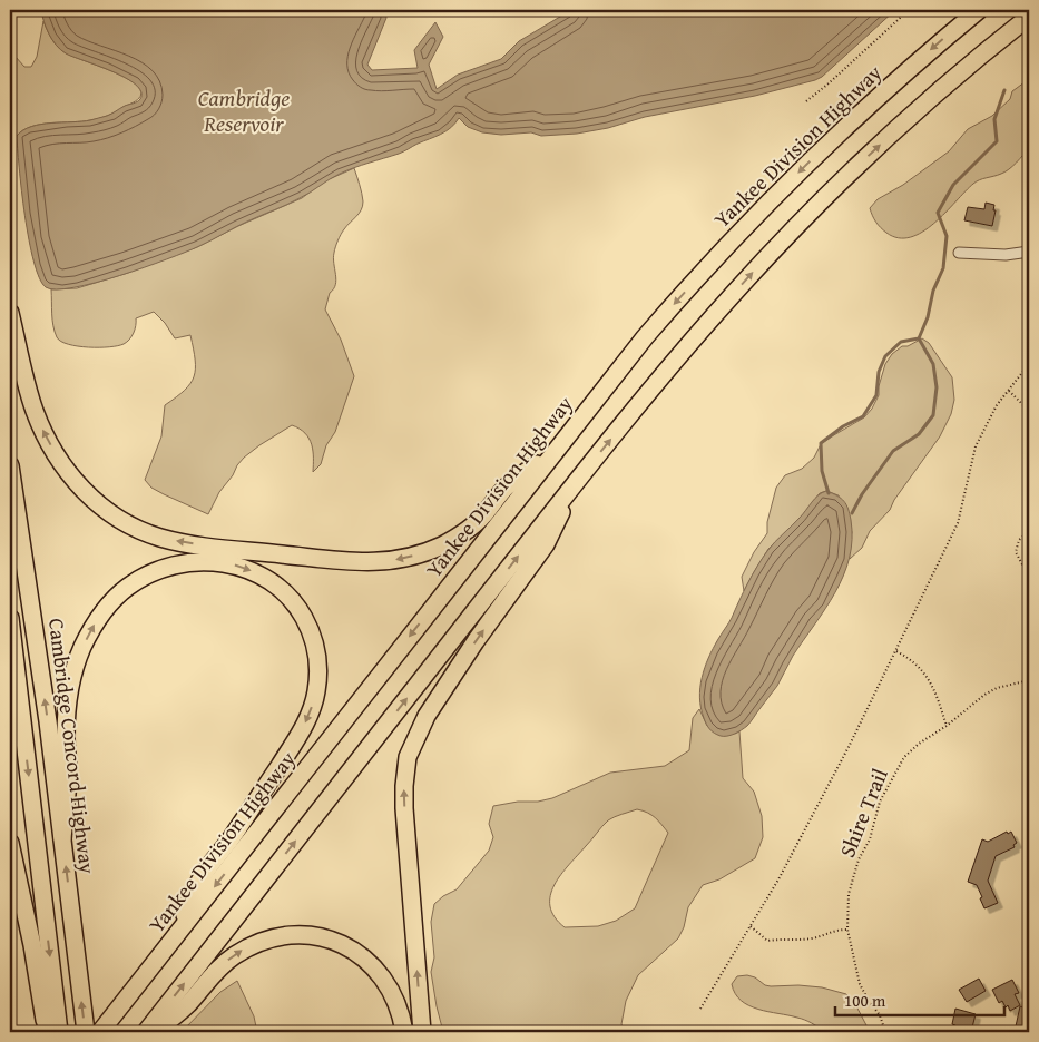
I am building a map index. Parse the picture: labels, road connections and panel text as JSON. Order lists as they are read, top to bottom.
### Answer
{
  "streets": {
    "highway": ["Yankee Division Highway", "Cambridge Concord Highway"],
    "path": ["Shire Trail"]
  },
  "water": ["Cambridge Reservoir"],
  "scale_bar": "100 m"
}
